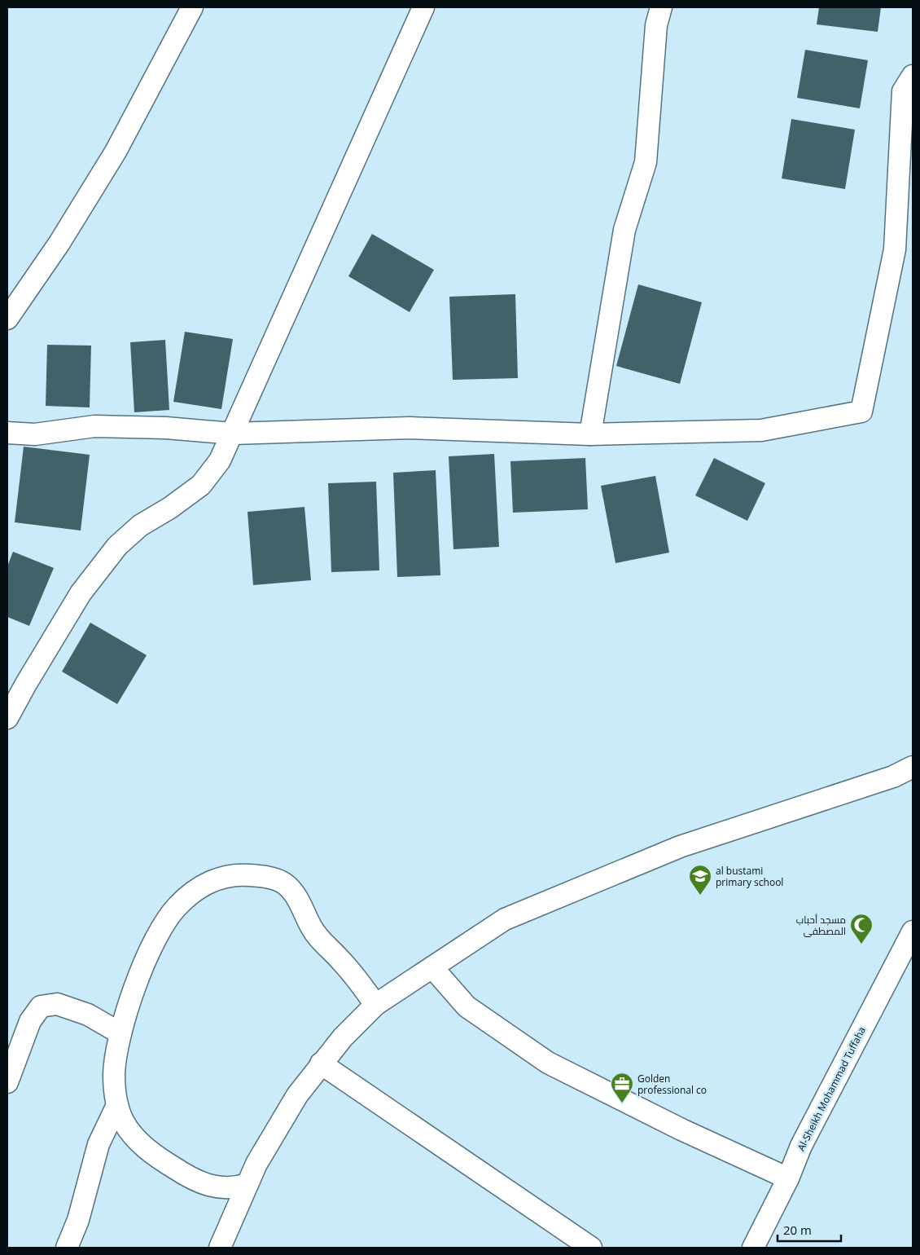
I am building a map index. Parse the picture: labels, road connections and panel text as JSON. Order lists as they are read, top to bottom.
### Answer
{
  "streets": {
    "street": ["Al-Sheikh Mohammad Tuffaha"]
  },
  "places": {
    "school or university": ["al bustami primary school"],
    "mosque": ["مسجد أحباب المصطفى"],
    "office": ["Golden professional co"]
  },
  "scale_bar": "20 m"
}
